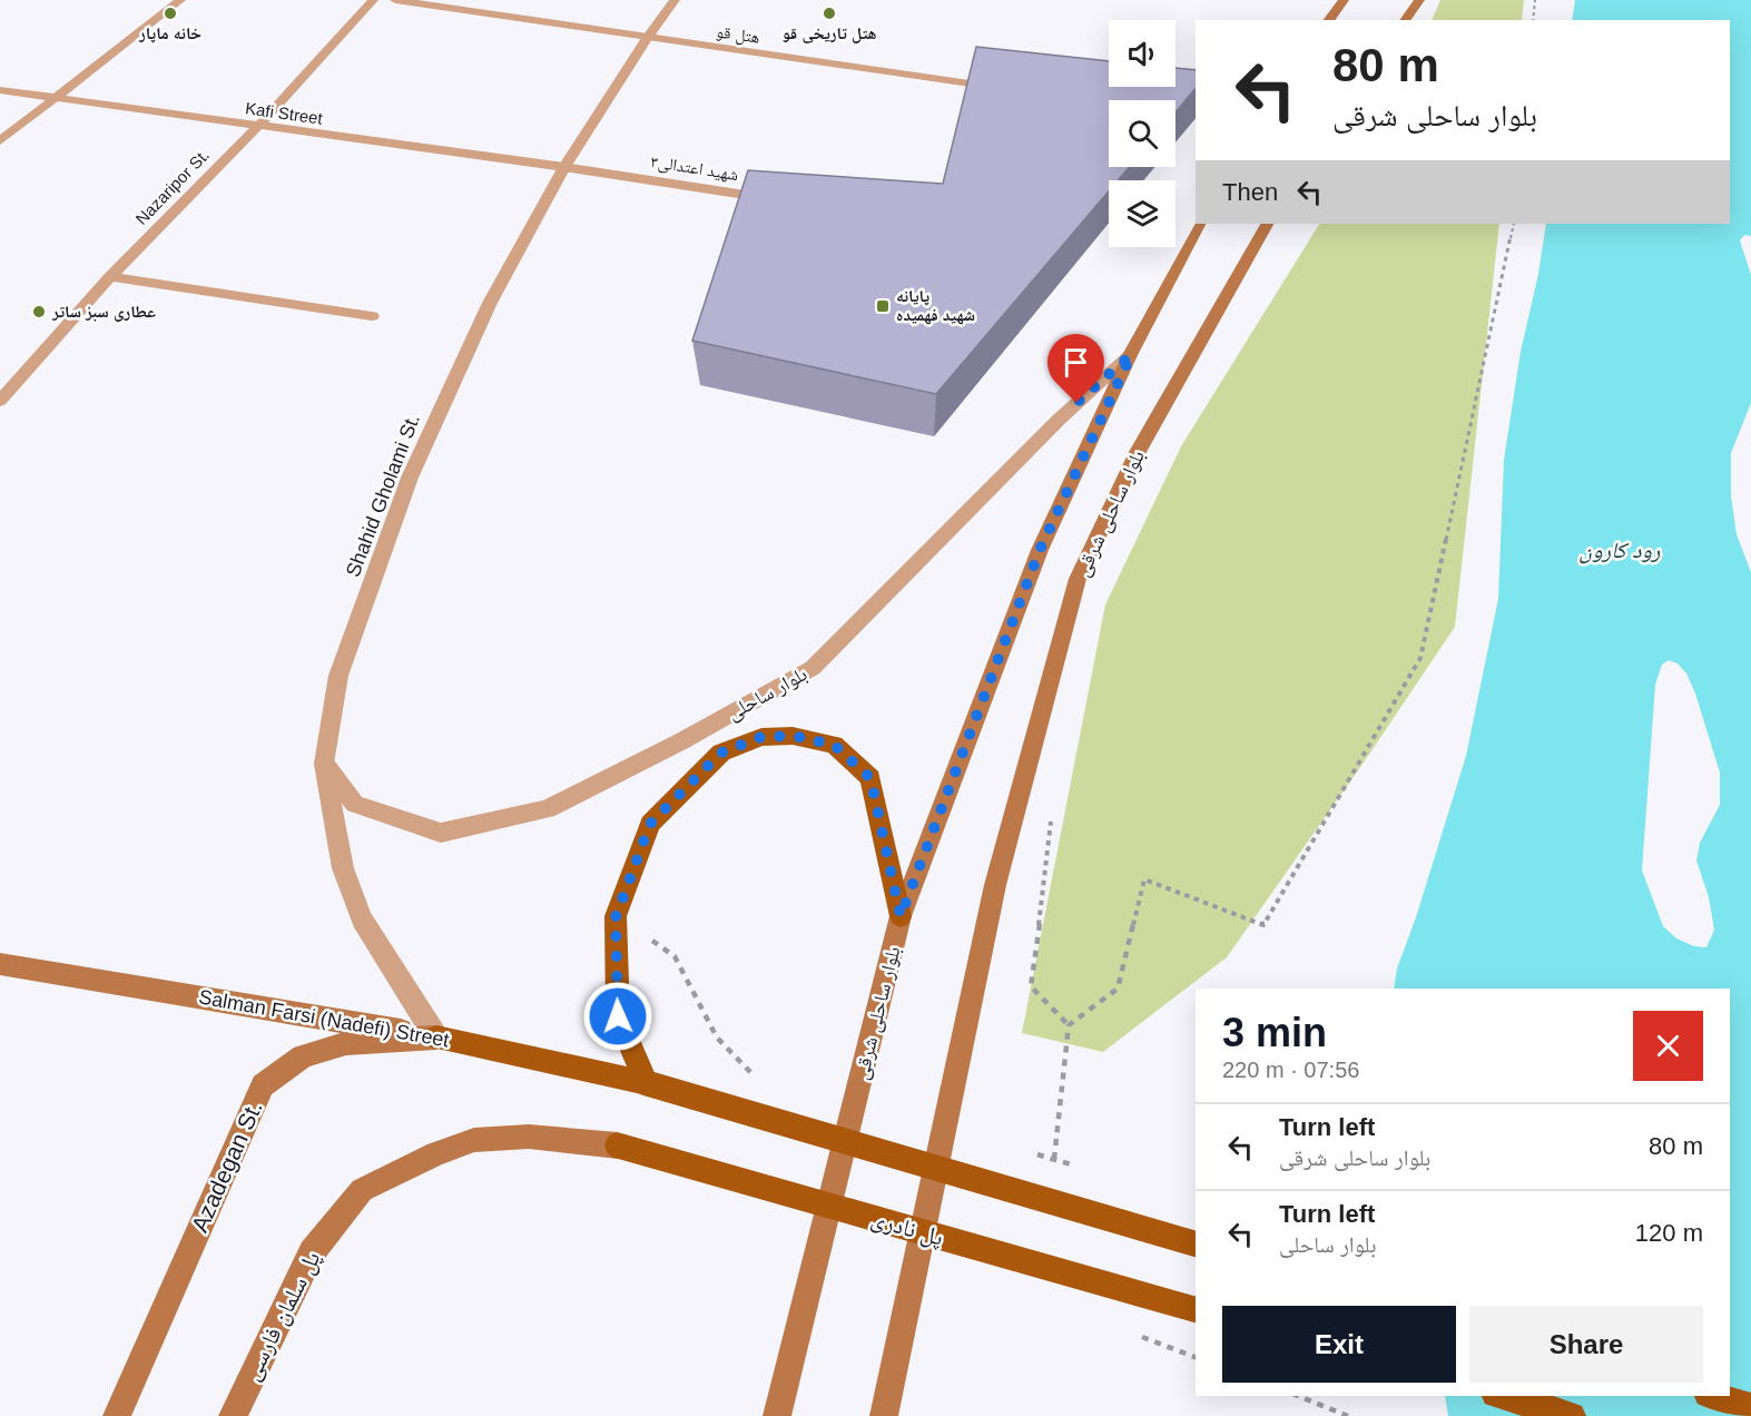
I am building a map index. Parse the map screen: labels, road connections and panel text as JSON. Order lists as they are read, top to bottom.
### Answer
{
  "streets": {
    "main road": [
      "بلوار ساحلی شرقی",
      "Salman Farsi (Nadefi) Street",
      "Azadegan St.",
      "پل نادری",
      "پل سلمان فارسی"
    ],
    "street": [
      "هتل قو",
      "Kafi Street",
      "شهید اعتدالی۳",
      "Nazaripor St.",
      "Shahid Gholami St.",
      "بلوار ساحلی"
    ]
  },
  "crossings": [
    ["هتل قو", "Shahid Gholami St."],
    ["Kafi Street", "شهید اعتدالی۳"],
    ["Kafi Street", "Nazaripor St."],
    ["Kafi Street", "Shahid Gholami St."],
    ["شهید اعتدالی۳", "Shahid Gholami St."],
    ["Shahid Gholami St.", "بلوار ساحلی"],
    ["Shahid Gholami St.", "Salman Farsi (Nadefi) Street"],
    ["Shahid Gholami St.", "Azadegan St."],
    ["بلوار ساحلی شرقی", "بلوار ساحلی"],
    ["Salman Farsi (Nadefi) Street", "Azadegan St."],
    ["پل نادری", "پل سلمان فارسی"]
  ],
  "water": ["رود کارون"],
  "places": {
    "other": ["خانه ماپار", "هتل تاریخی قو", "عطاری سبز ساتر"],
    "transit": ["پایانه شهید فهمیده"]
  },
  "page": {
    "turn": ["80 m", "بلوار ساحلی شرقی"],
    "then": "Then",
    "heading": ["3 min", "220 m · 07:56"],
    "list": [
      {
        "name": "Turn left",
        "note": "بلوار ساحلی شرقی",
        "value": "80 m"
      },
      {
        "name": "Turn left",
        "note": "بلوار ساحلی",
        "value": "120 m"
      }
    ],
    "buttons": ["Exit", "Share"]
  }
}
